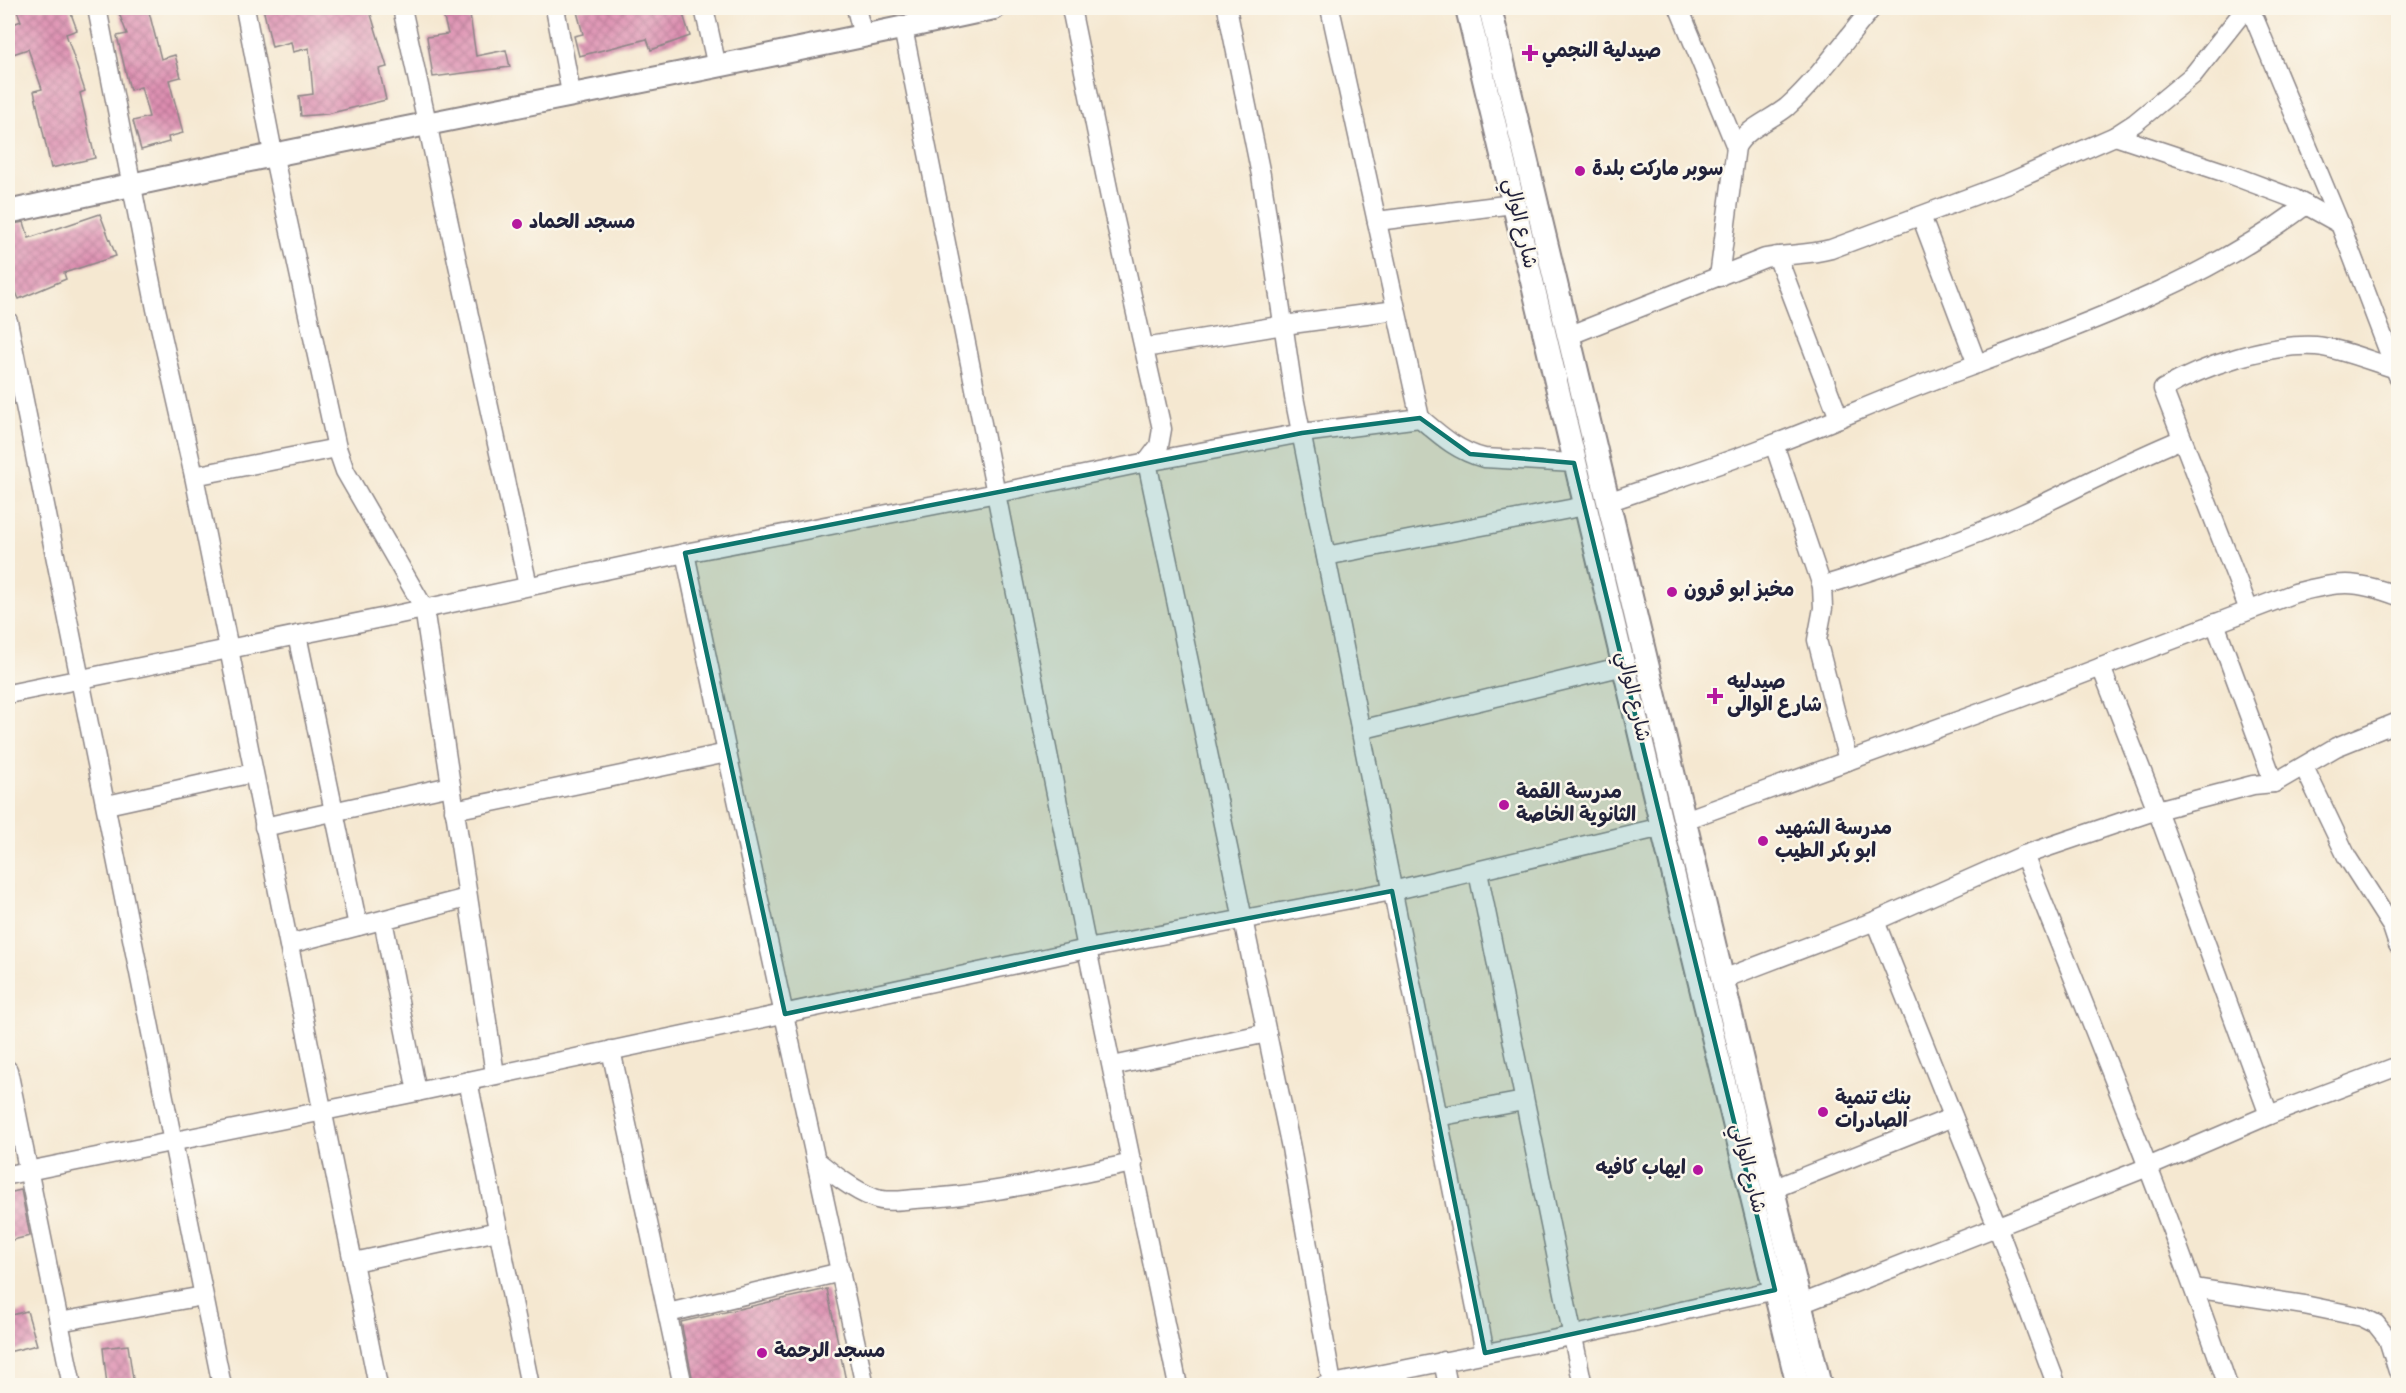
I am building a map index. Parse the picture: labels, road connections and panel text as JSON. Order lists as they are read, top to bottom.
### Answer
{
  "streets": {
    "street": ["شارع الوالي"]
  },
  "places": {
    "health": ["صيدلية النجمي", "صيدليه شارع الوالى"],
    "other": [
      "سوبر ماركت بلدة",
      "مسجد الحماد",
      "مخبز ابو قرون",
      "مدرسة القمة الثانوية الخاصة",
      "مدرسة الشهيد ابو بكر الطيب",
      "بنك تنمية الصادرات",
      "ايهاب كافيه",
      "مسجد الرحمة"
    ]
  }
}
